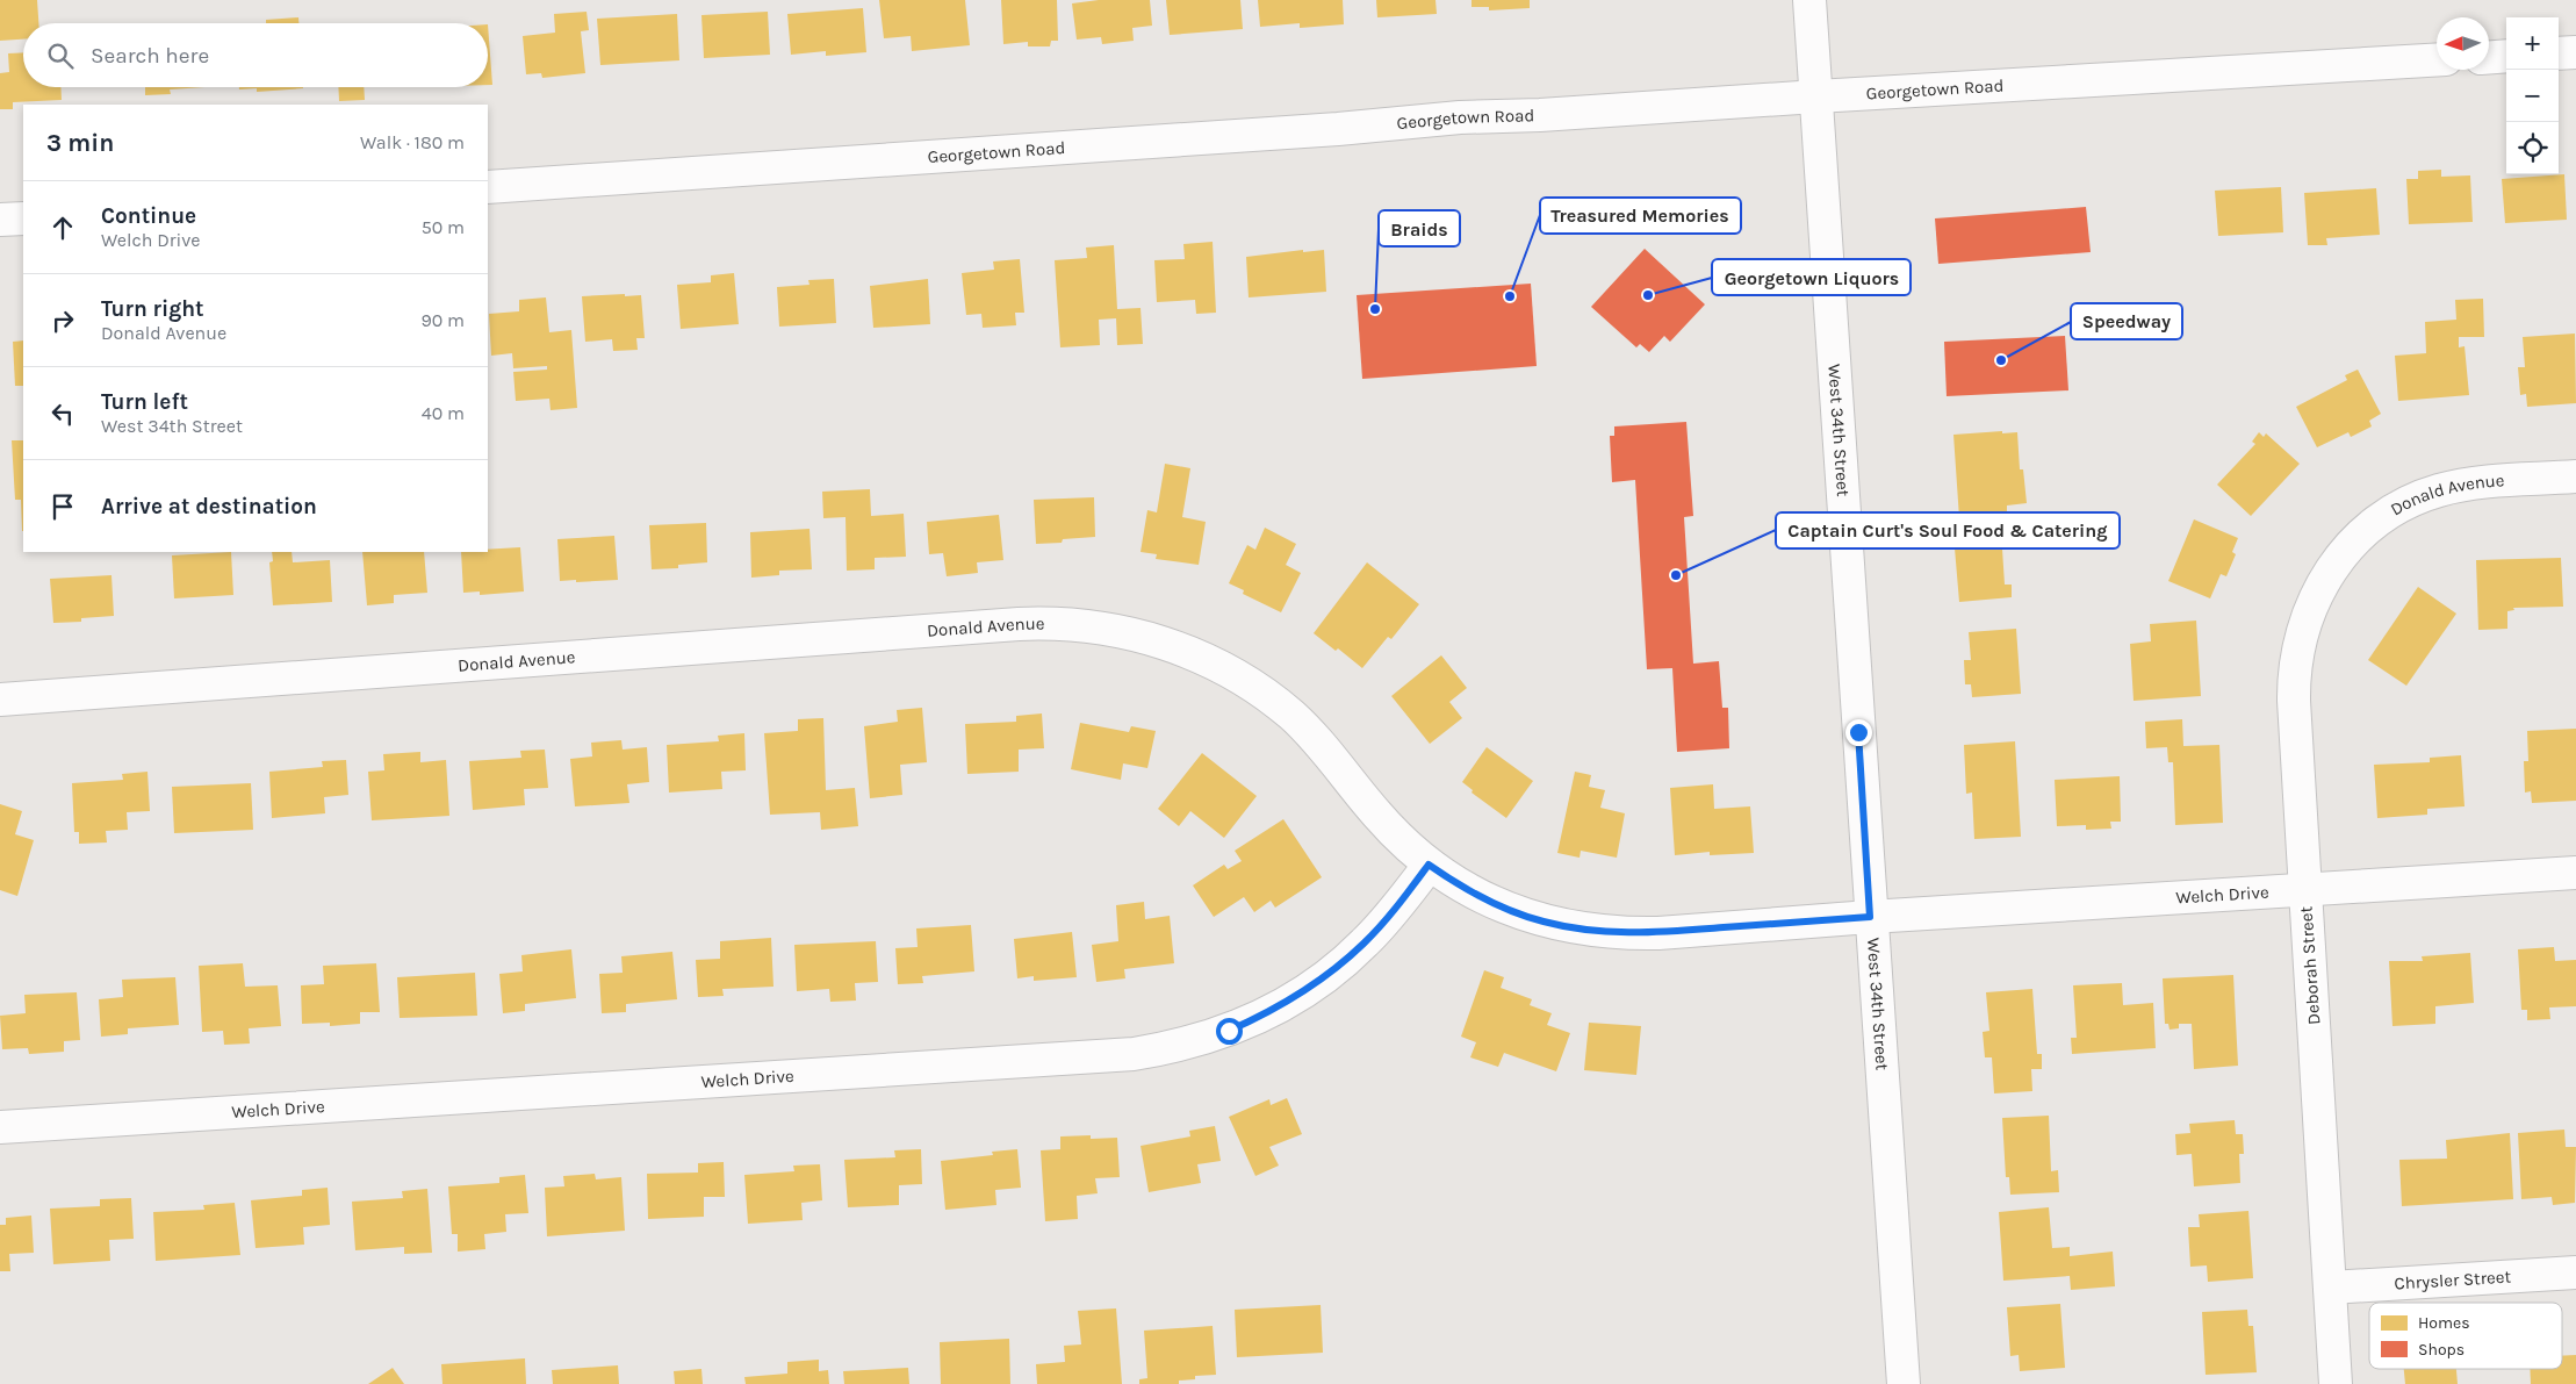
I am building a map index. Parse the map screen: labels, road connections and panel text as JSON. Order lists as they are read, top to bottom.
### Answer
{
  "streets": {
    "street": [
      "Georgetown Road",
      "West 34th Street",
      "Donald Avenue",
      "Welch Drive",
      "Deborah Street",
      "Chrysler Street"
    ]
  },
  "crossings": [
    ["Georgetown Road", "West 34th Street"],
    ["West 34th Street", "Donald Avenue"],
    ["West 34th Street", "Welch Drive"],
    ["Donald Avenue", "Welch Drive"],
    ["Donald Avenue", "Deborah Street"],
    ["Welch Drive", "Deborah Street"],
    ["Deborah Street", "Chrysler Street"]
  ],
  "places": [
    "Georgetown Liquors",
    "Treasured Memories",
    "Braids",
    "Speedway",
    "Captain Curt's Soul Food & Catering"
  ],
  "legend": ["Homes", "Shops"],
  "north": "left",
  "page": {
    "map_buttons": ["+", "−"],
    "search": "Search here",
    "heading": ["3 min", "Walk · 180 m"],
    "list": [
      ["Continue", "Welch Drive", "50 m"],
      ["Turn right", "Donald Avenue", "90 m"],
      ["Turn left", "West 34th Street", "40 m"],
      "Arrive at destination"
    ]
  }
}
